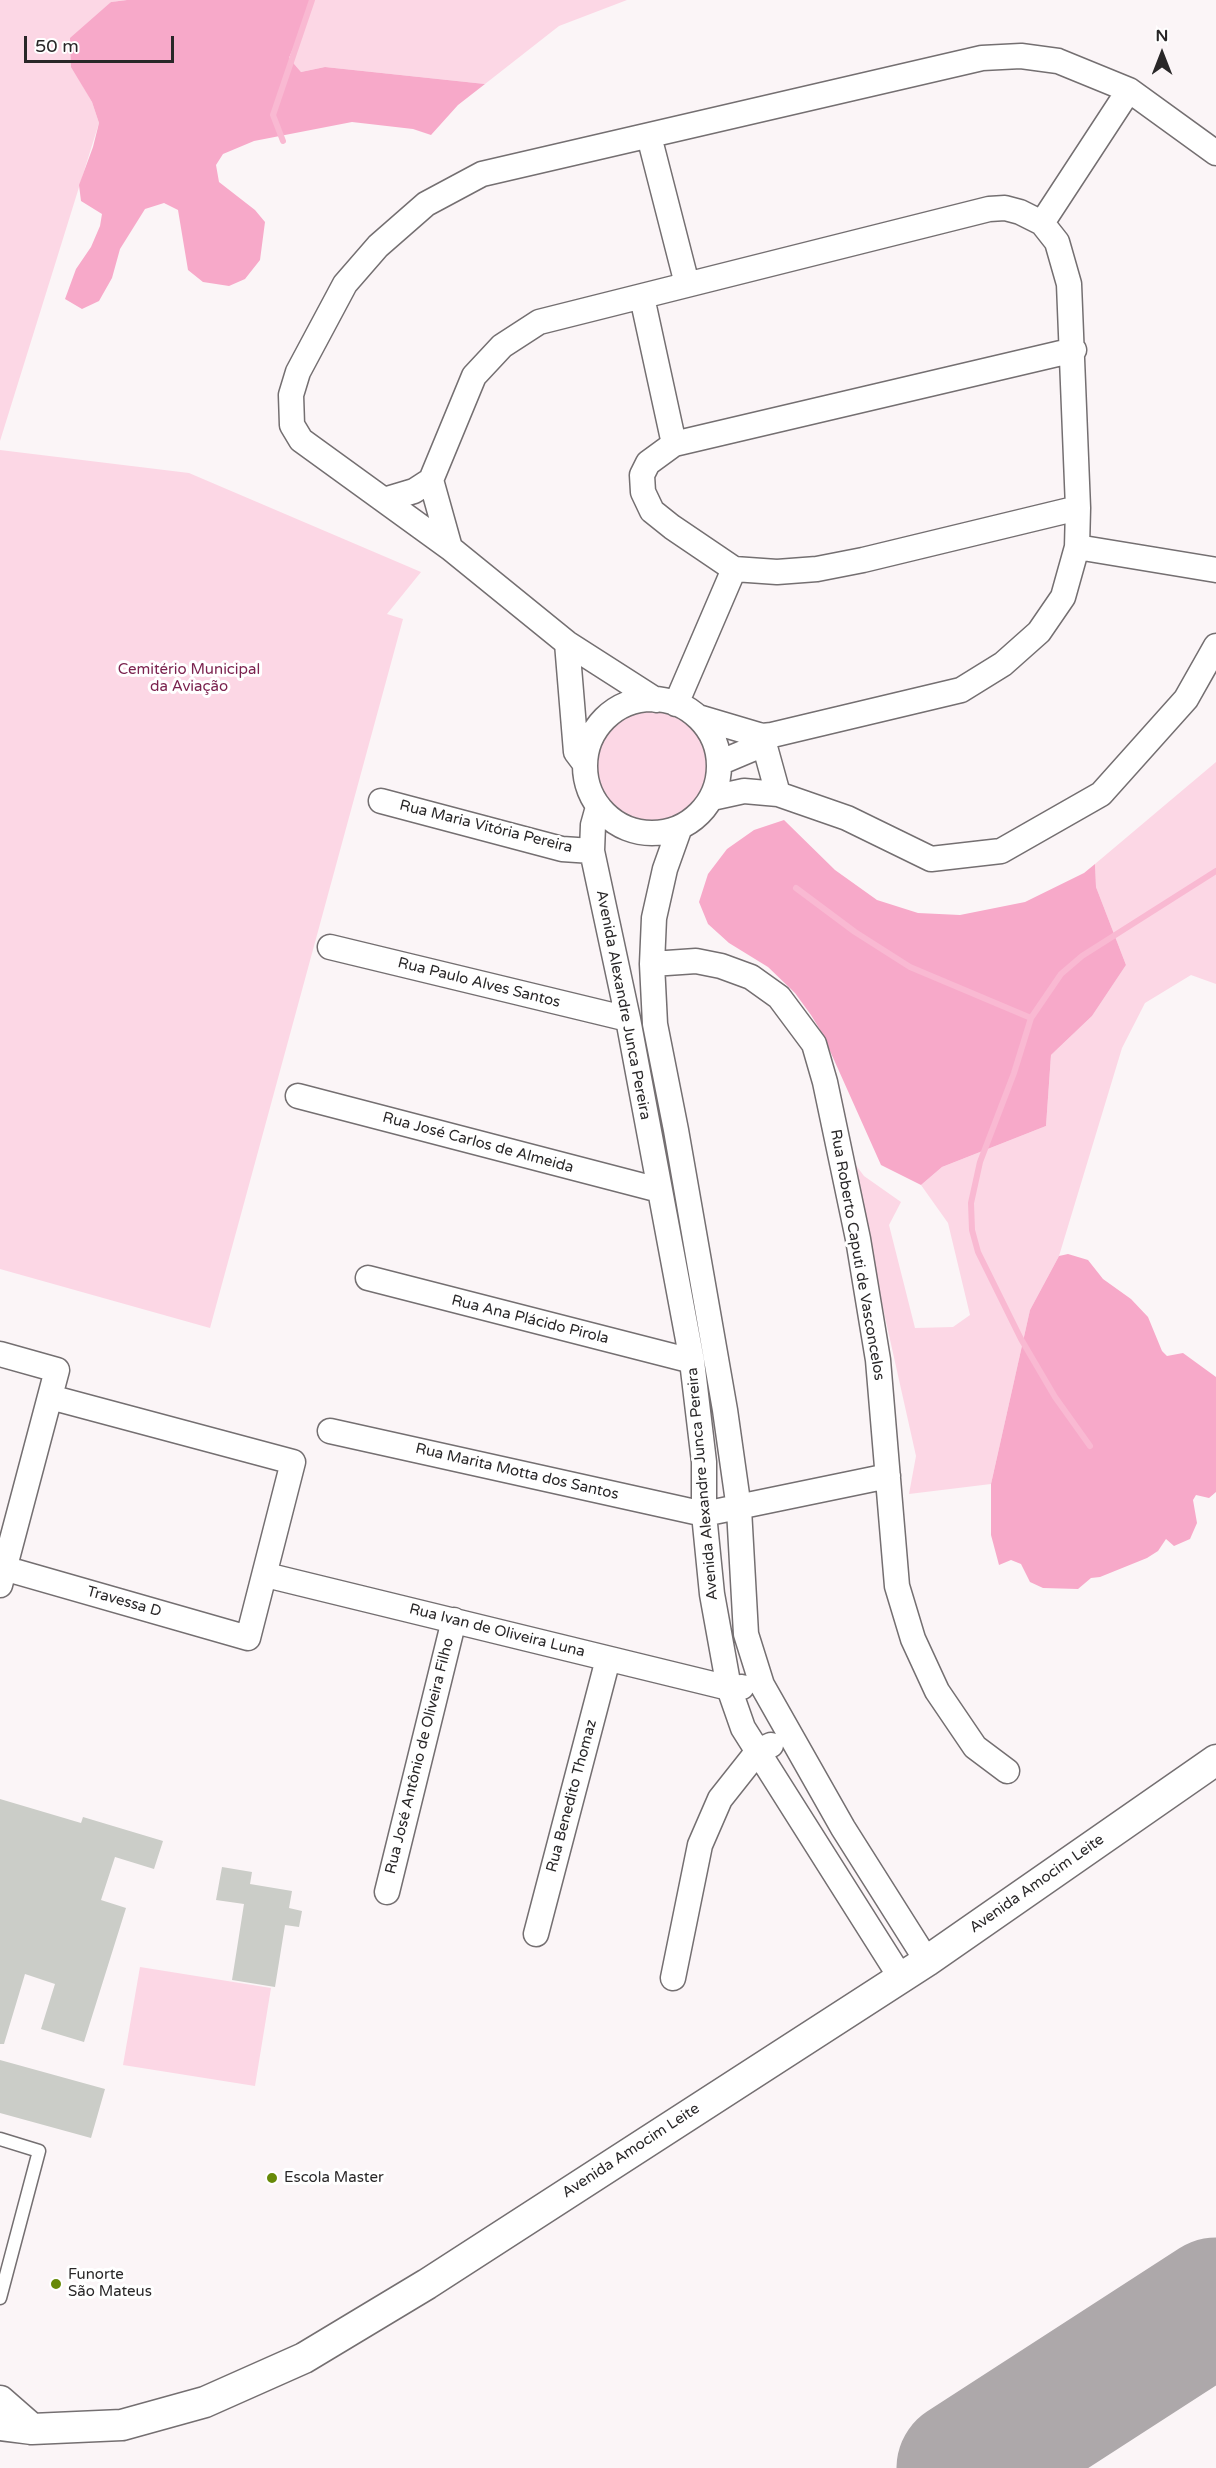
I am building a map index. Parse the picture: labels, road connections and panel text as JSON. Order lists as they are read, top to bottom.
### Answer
{
  "streets": {
    "street": [
      "Rua Maria Vitória Pereira",
      "Rua Paulo Alves Santos",
      "Avenida Alexandre Junca Pereira",
      "Rua José Carlos de Almeida",
      "Rua Roberto Caputi de Vasconcelos",
      "Rua Ana Plácido Pirola",
      "Rua Marita Motta dos Santos",
      "Travessa D",
      "Rua Ivan de Oliveira Luna",
      "Rua José Antônio de Oliveira Filho",
      "Rua Benedito Thomaz",
      "Avenida Amocim Leite"
    ]
  },
  "crossings": [
    ["Rua Maria Vitória Pereira", "Avenida Alexandre Junca Pereira"],
    ["Rua Paulo Alves Santos", "Avenida Alexandre Junca Pereira"],
    ["Avenida Alexandre Junca Pereira", "Rua José Carlos de Almeida"],
    ["Avenida Alexandre Junca Pereira", "Rua Roberto Caputi de Vasconcelos"],
    ["Avenida Alexandre Junca Pereira", "Rua Ana Plácido Pirola"],
    ["Avenida Alexandre Junca Pereira", "Rua Marita Motta dos Santos"],
    ["Avenida Alexandre Junca Pereira", "Rua Ivan de Oliveira Luna"],
    ["Avenida Alexandre Junca Pereira", "Avenida Amocim Leite"],
    ["Travessa D", "Rua Ivan de Oliveira Luna"],
    ["Rua Ivan de Oliveira Luna", "Rua José Antônio de Oliveira Filho"],
    ["Rua Ivan de Oliveira Luna", "Rua Benedito Thomaz"]
  ],
  "parks": ["Cemitério Municipal da Aviação"],
  "places": ["Escola Master", "Funorte São Mateus"],
  "scale_bar": "50 m",
  "north": "top"
}
